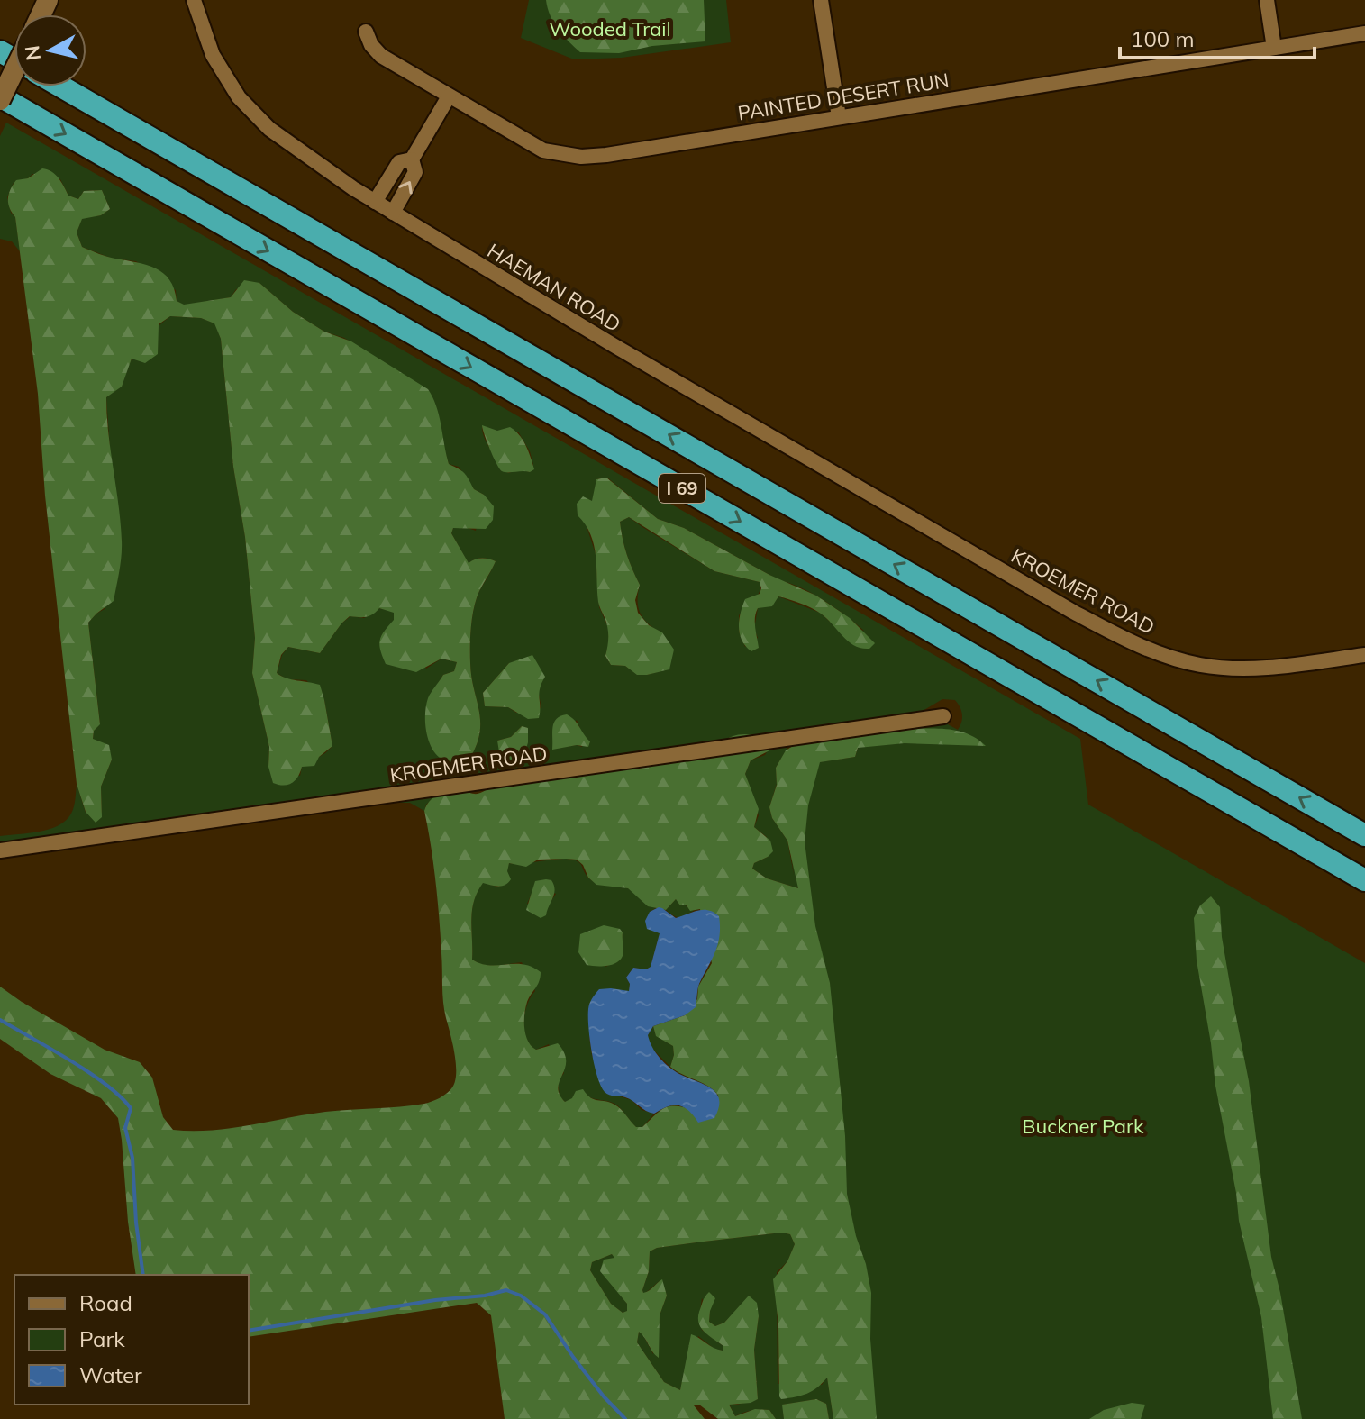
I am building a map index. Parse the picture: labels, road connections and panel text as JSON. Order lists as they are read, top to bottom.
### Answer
{
  "streets": {
    "highway": ["I 69"],
    "street": ["PAINTED DESERT RUN", "HAEMAN ROAD", "KROEMER ROAD"]
  },
  "crossings": [
    ["HAEMAN ROAD", "KROEMER ROAD"]
  ],
  "parks": ["Wooded Trail", "Buckner Park"],
  "legend": ["Road", "Park", "Water"],
  "scale_bar": "100 m",
  "north": "left"
}
